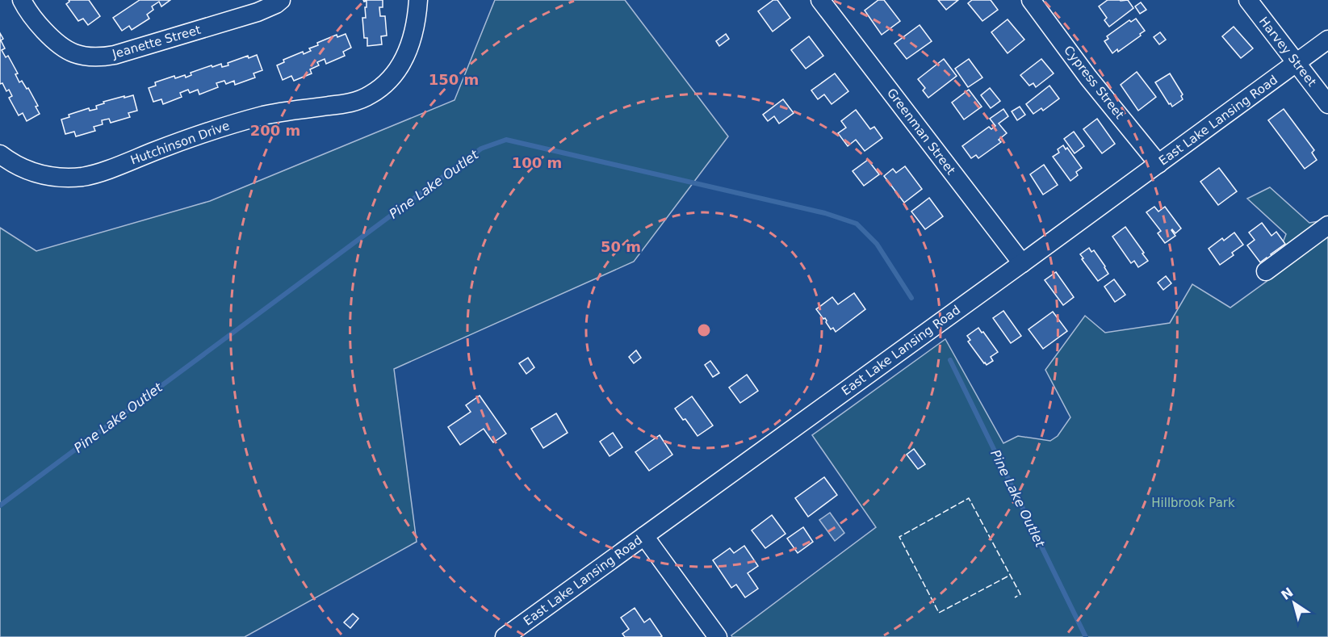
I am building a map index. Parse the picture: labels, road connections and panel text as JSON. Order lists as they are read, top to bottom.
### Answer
{
  "streets": {
    "street": [
      "Jeanette Street",
      "Harvey Street",
      "Cypress Street",
      "East Lake Lansing Road",
      "Greenman Street",
      "Hutchinson Drive"
    ]
  },
  "crossings": [
    ["Harvey Street", "East Lake Lansing Road"],
    ["Cypress Street", "East Lake Lansing Road"],
    ["East Lake Lansing Road", "Greenman Street"]
  ],
  "water": ["Pine Lake Outlet"],
  "parks": ["Hillbrook Park"],
  "north": "top left",
  "rings": [
    "150 m",
    "200 m",
    "100 m",
    "50 m"
  ]
}
